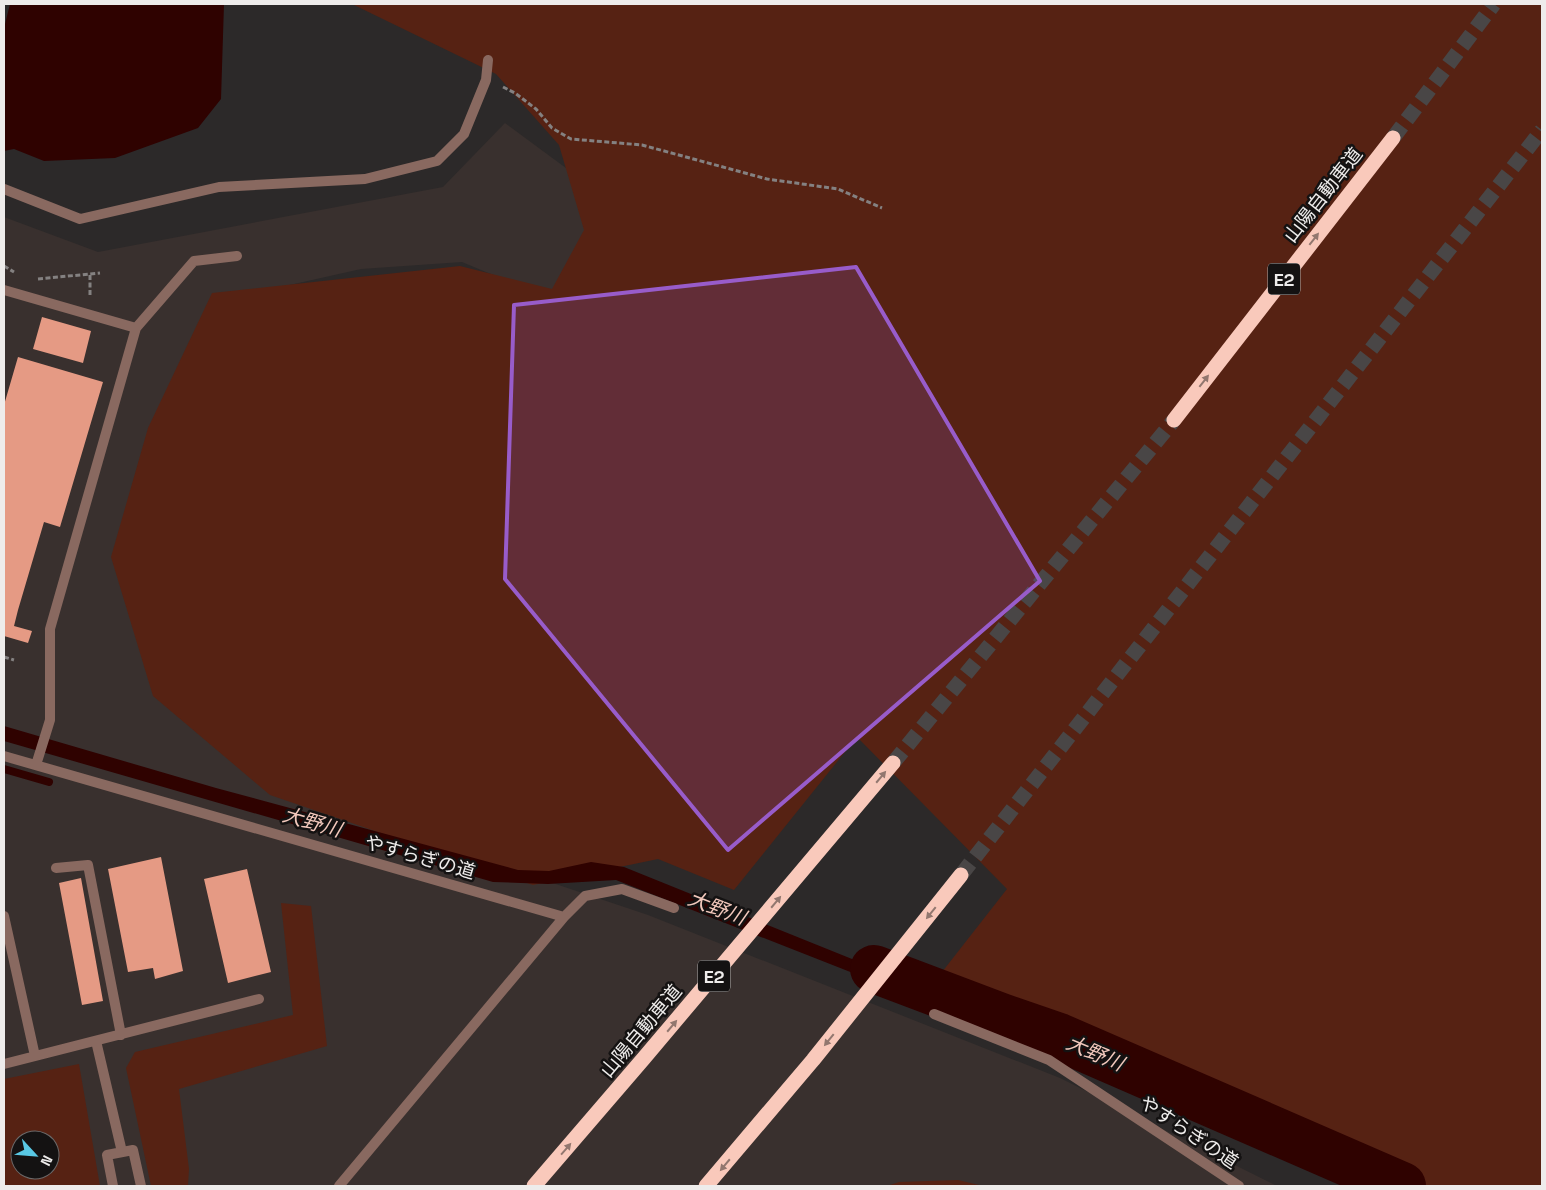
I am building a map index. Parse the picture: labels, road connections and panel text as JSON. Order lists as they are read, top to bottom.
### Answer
{
  "streets": {
    "highway": ["山陽自動車道", "E2"],
    "lane": ["やすらぎの道"]
  },
  "water": ["大野川"],
  "north": "bottom right"
}
